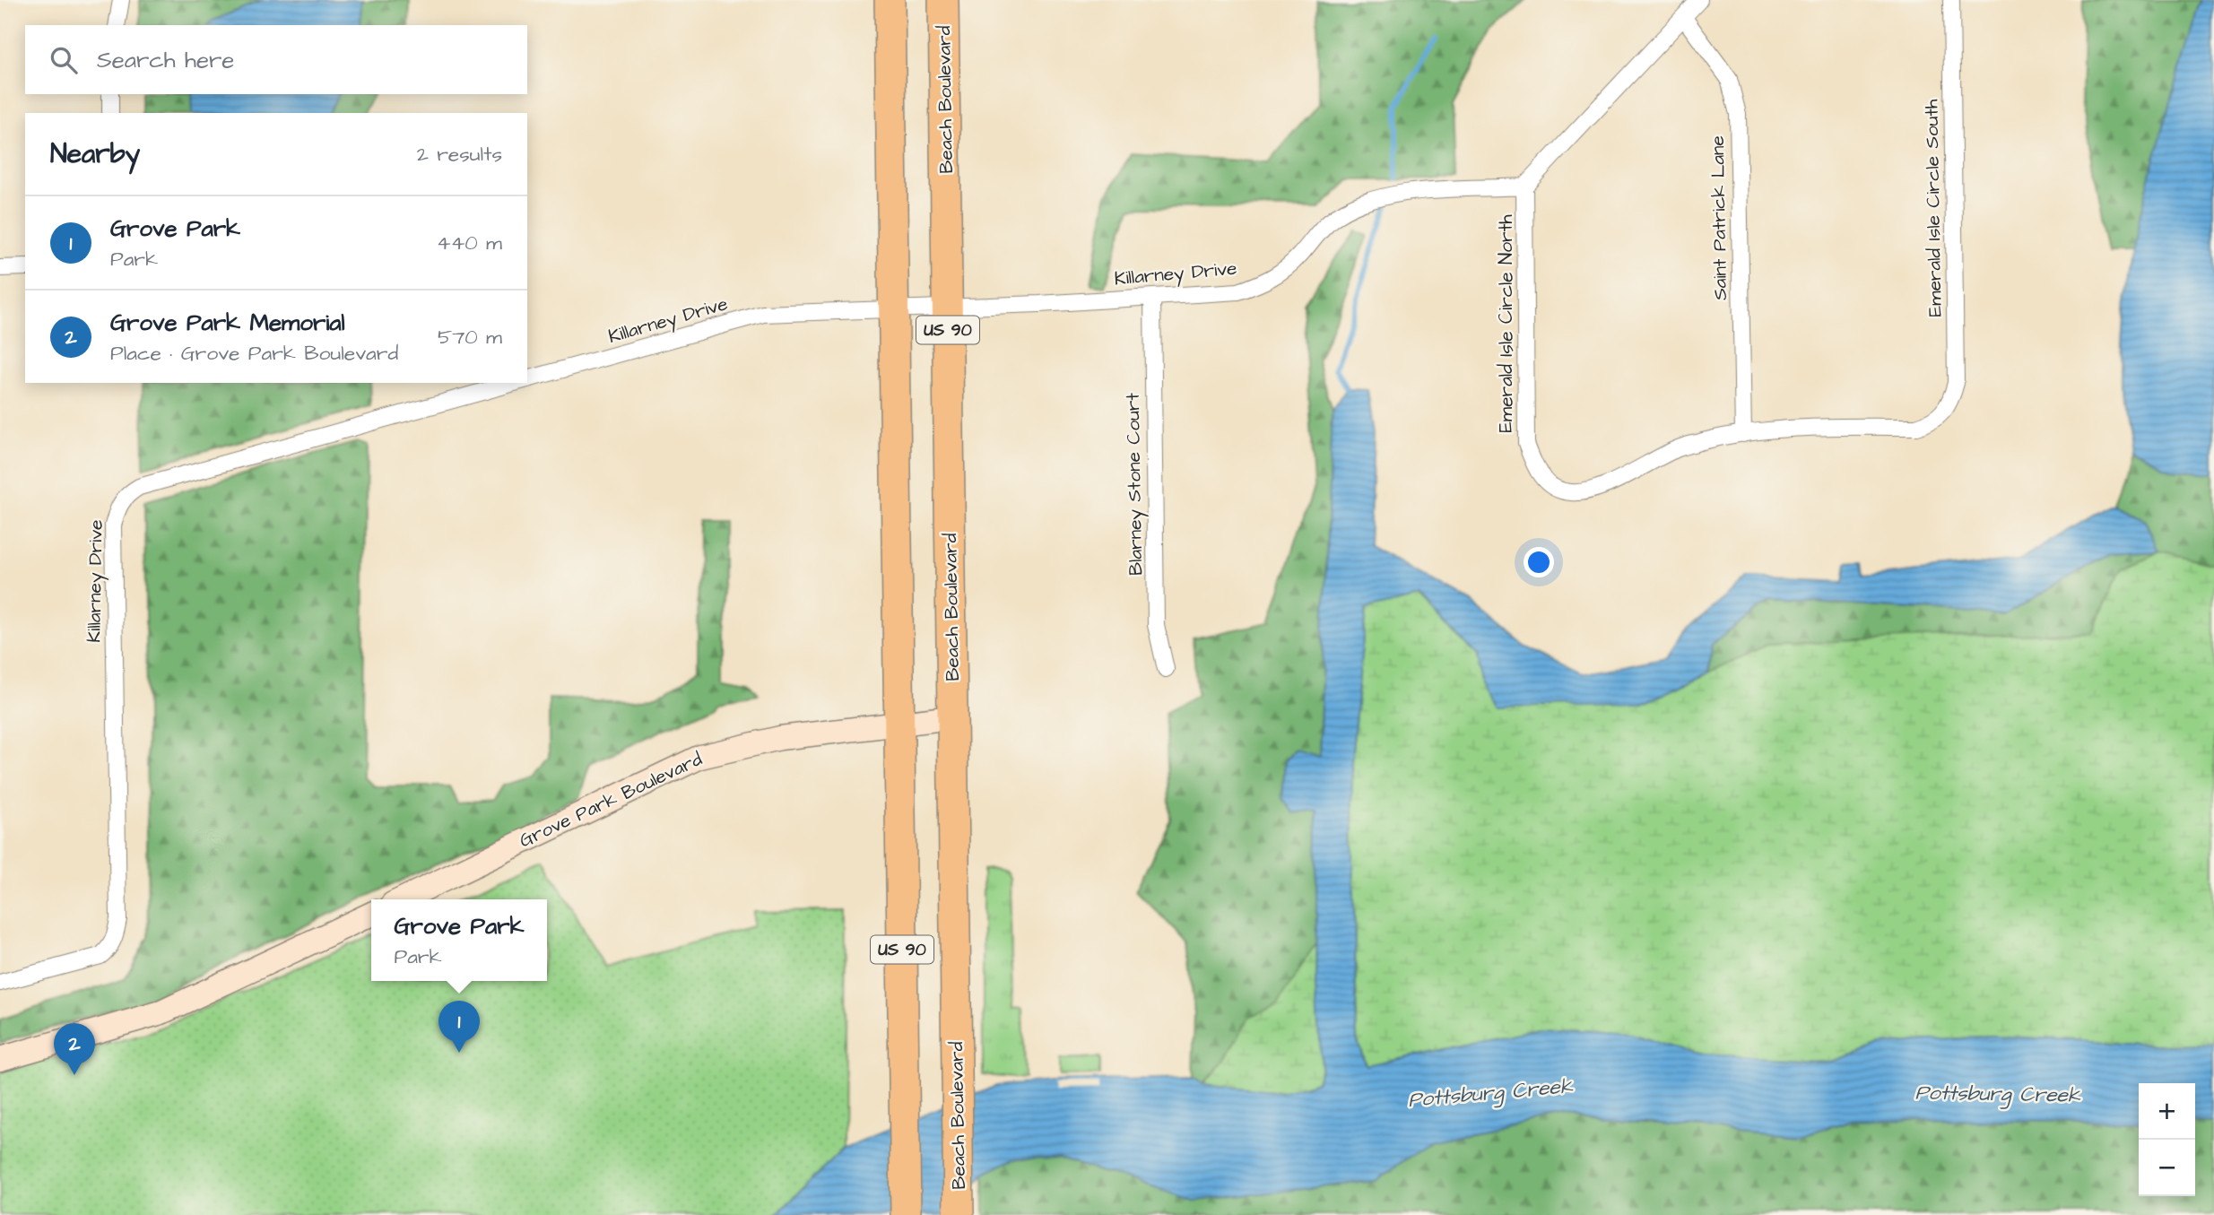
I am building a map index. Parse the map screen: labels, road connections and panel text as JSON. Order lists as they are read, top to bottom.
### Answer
{
  "streets": {
    "highway": ["Beach Boulevard", "US 90"],
    "street": [
      "Emerald Isle Circle South",
      "Saint Patrick Lane",
      "Killarney Drive",
      "Emerald Isle Circle North",
      "Blarney Stone Court",
      "Grove Park Boulevard"
    ]
  },
  "crossings": [
    ["Beach Boulevard", "Killarney Drive"],
    ["Beach Boulevard", "Grove Park Boulevard"],
    ["Emerald Isle Circle South", "Saint Patrick Lane"],
    ["Emerald Isle Circle South", "Emerald Isle Circle North"],
    ["Saint Patrick Lane", "Emerald Isle Circle North"],
    ["Killarney Drive", "Emerald Isle Circle North"],
    ["Killarney Drive", "US 90"],
    ["Killarney Drive", "Blarney Stone Court"],
    ["US 90", "Grove Park Boulevard"]
  ],
  "water": ["Pottsburg Creek"],
  "page": {
    "search": "Search here",
    "heading": ["Nearby", "2 results"],
    "list": [
      {
        "mark": "1",
        "name": "Grove Park",
        "note": "Park",
        "value": "440 m"
      },
      {
        "mark": "2",
        "name": "Grove Park Memorial",
        "note": "Place · Grove Park Boulevard",
        "value": "570 m"
      }
    ],
    "popup": ["Grove Park", "Park"],
    "pins": ["1", "2"],
    "map_buttons": ["+", "−"]
  }
}
